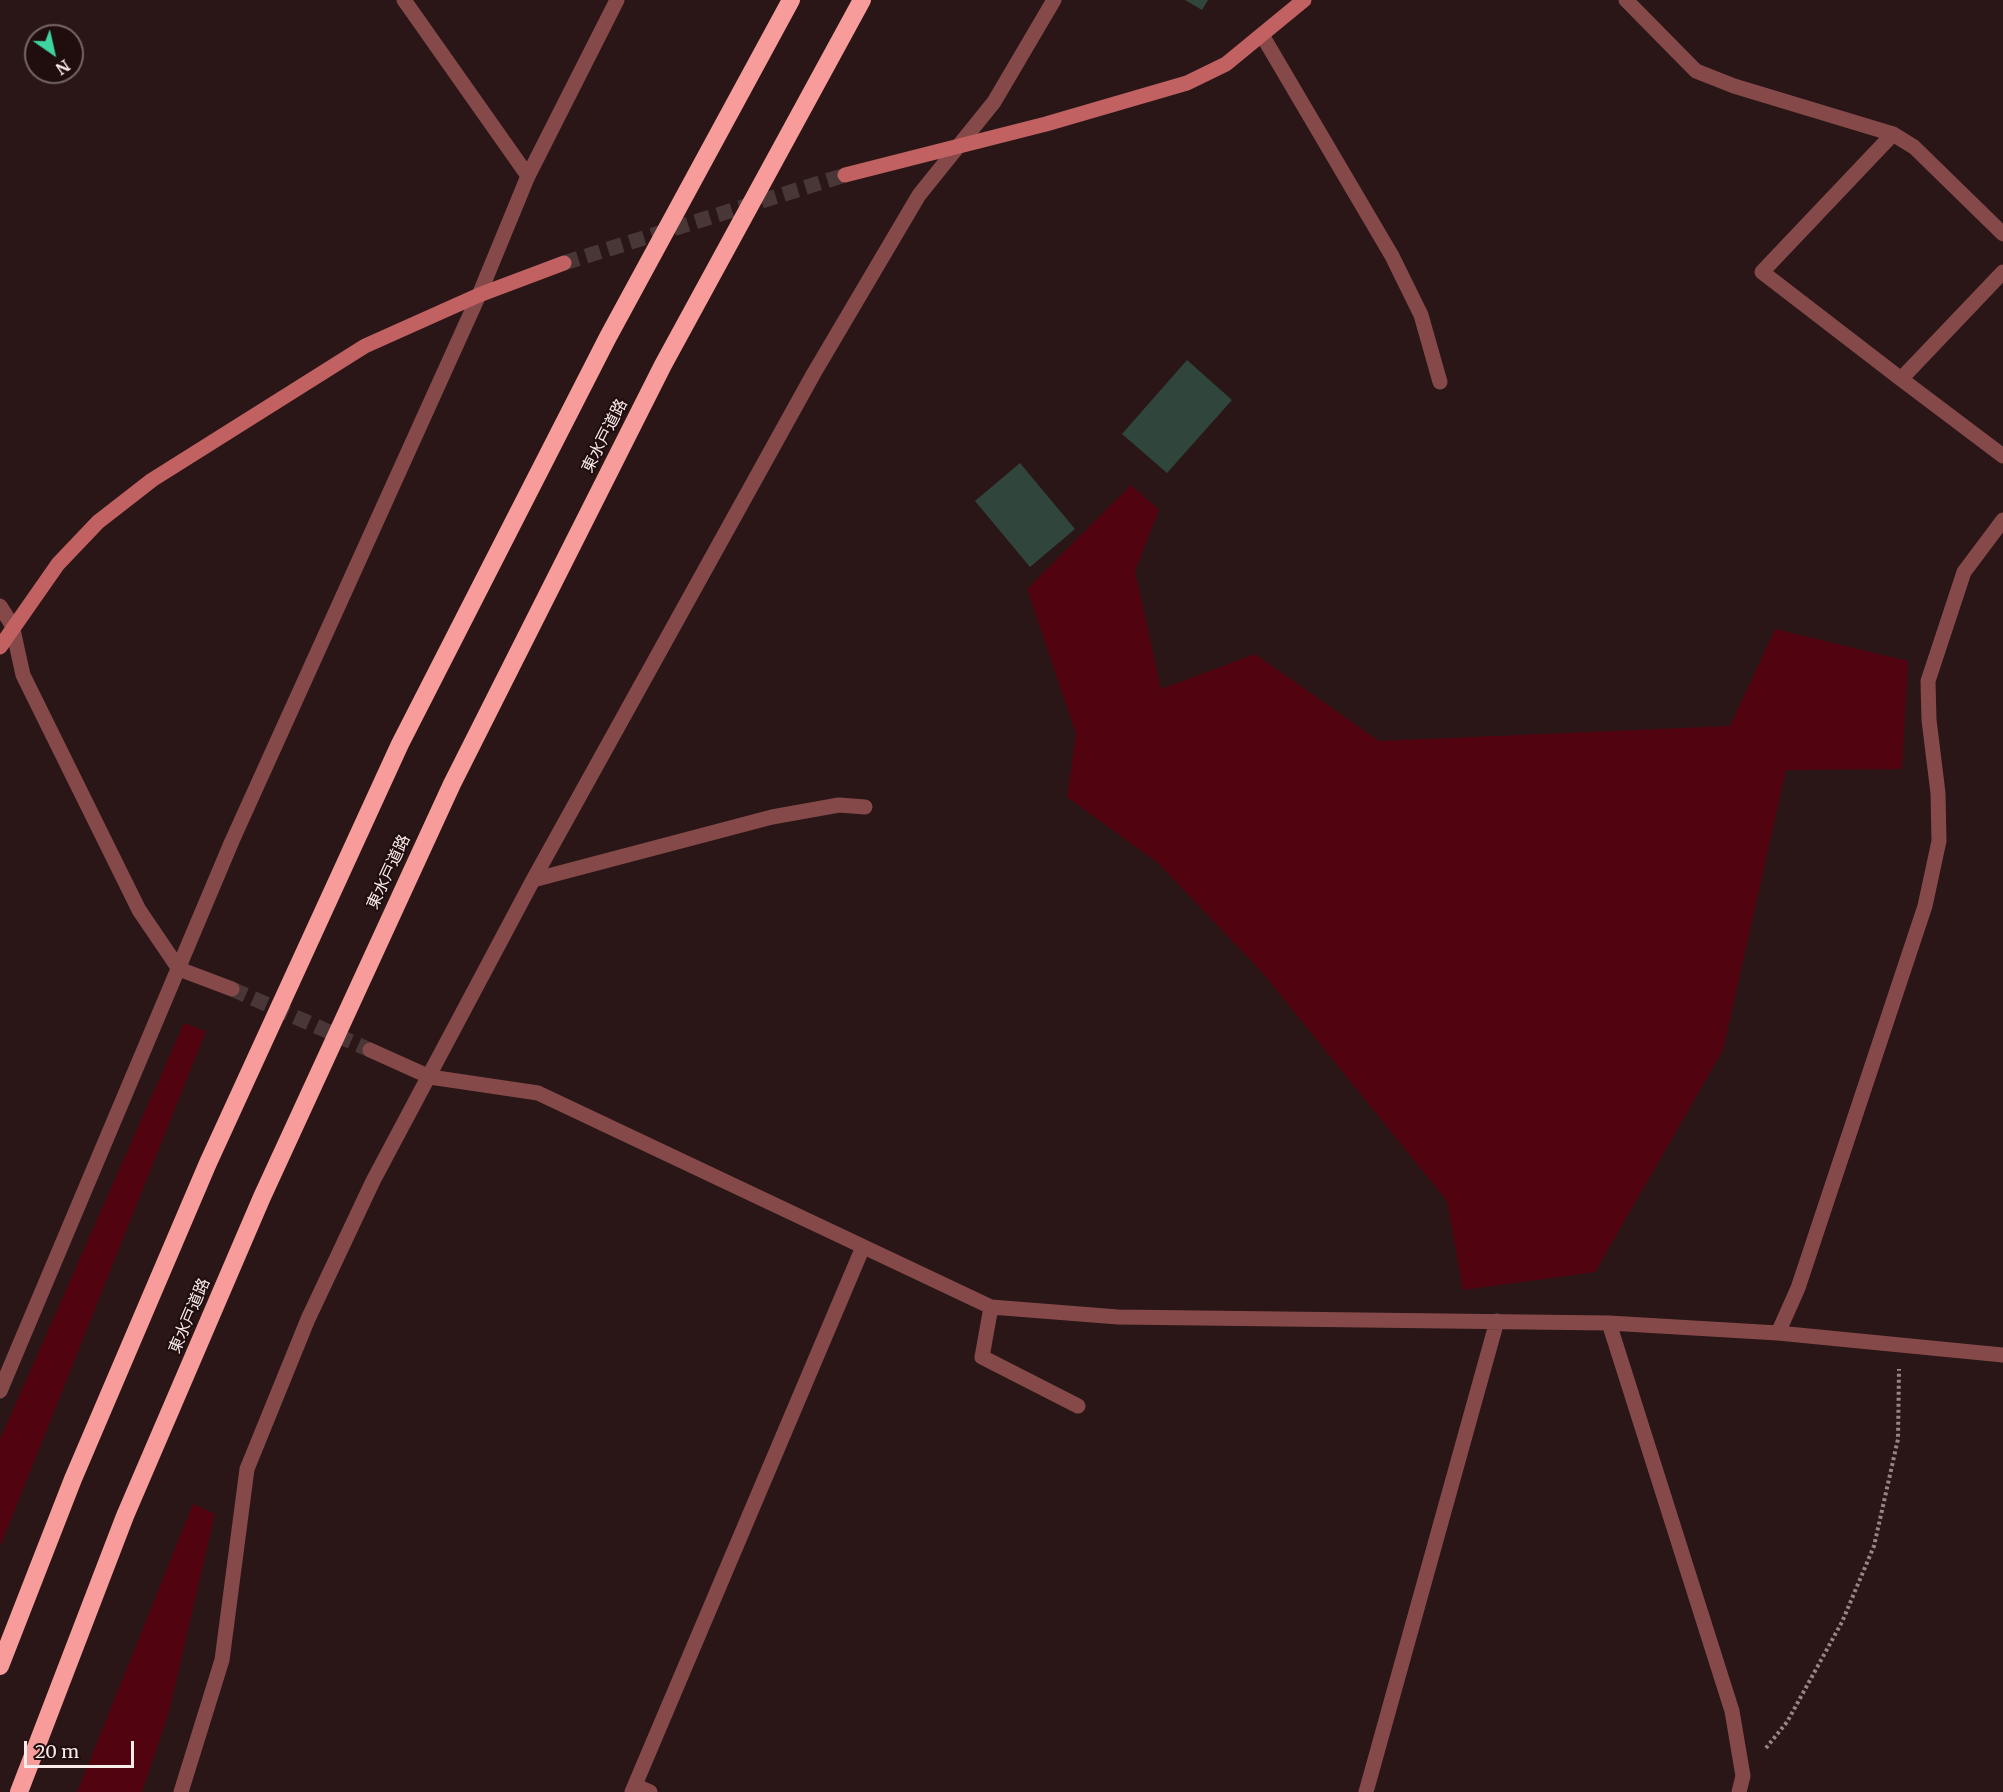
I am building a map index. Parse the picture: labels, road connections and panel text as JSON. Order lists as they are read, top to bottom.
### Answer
{
  "streets": {
    "highway": ["東水戸道路"]
  },
  "scale_bar": "20 m",
  "north": "bottom right"
}
